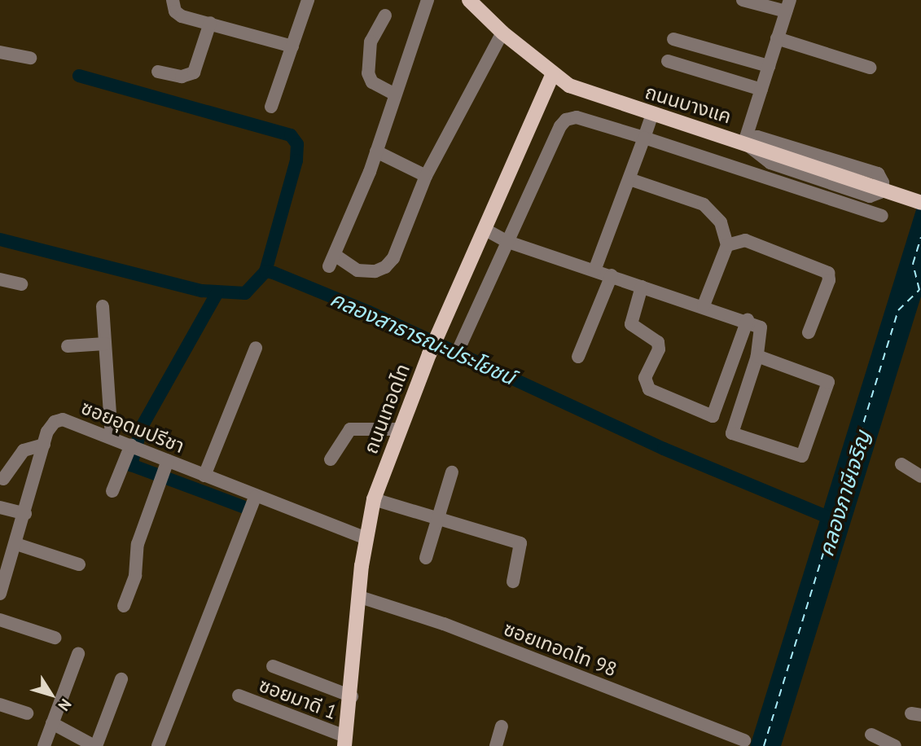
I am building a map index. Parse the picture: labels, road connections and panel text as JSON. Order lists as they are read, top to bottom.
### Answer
{
  "streets": {
    "main road": ["ถนนบางแค", "ถนนเทอดไท"],
    "street": ["ซอยอุดมปรีชา", "ซอยเทอดไท 98", "ซอยมาดี 1"]
  },
  "crossings": [
    ["ถนนบางแค", "ถนนเทอดไท"],
    ["ถนนเทอดไท", "ซอยอุดมปรีชา"],
    ["ถนนเทอดไท", "ซอยเทอดไท 98"],
    ["ถนนเทอดไท", "ซอยมาดี 1"]
  ],
  "water": ["คลองสาธารณะประโยชน์", "คลองภาษีเจริญ"],
  "north": "bottom right"
}
